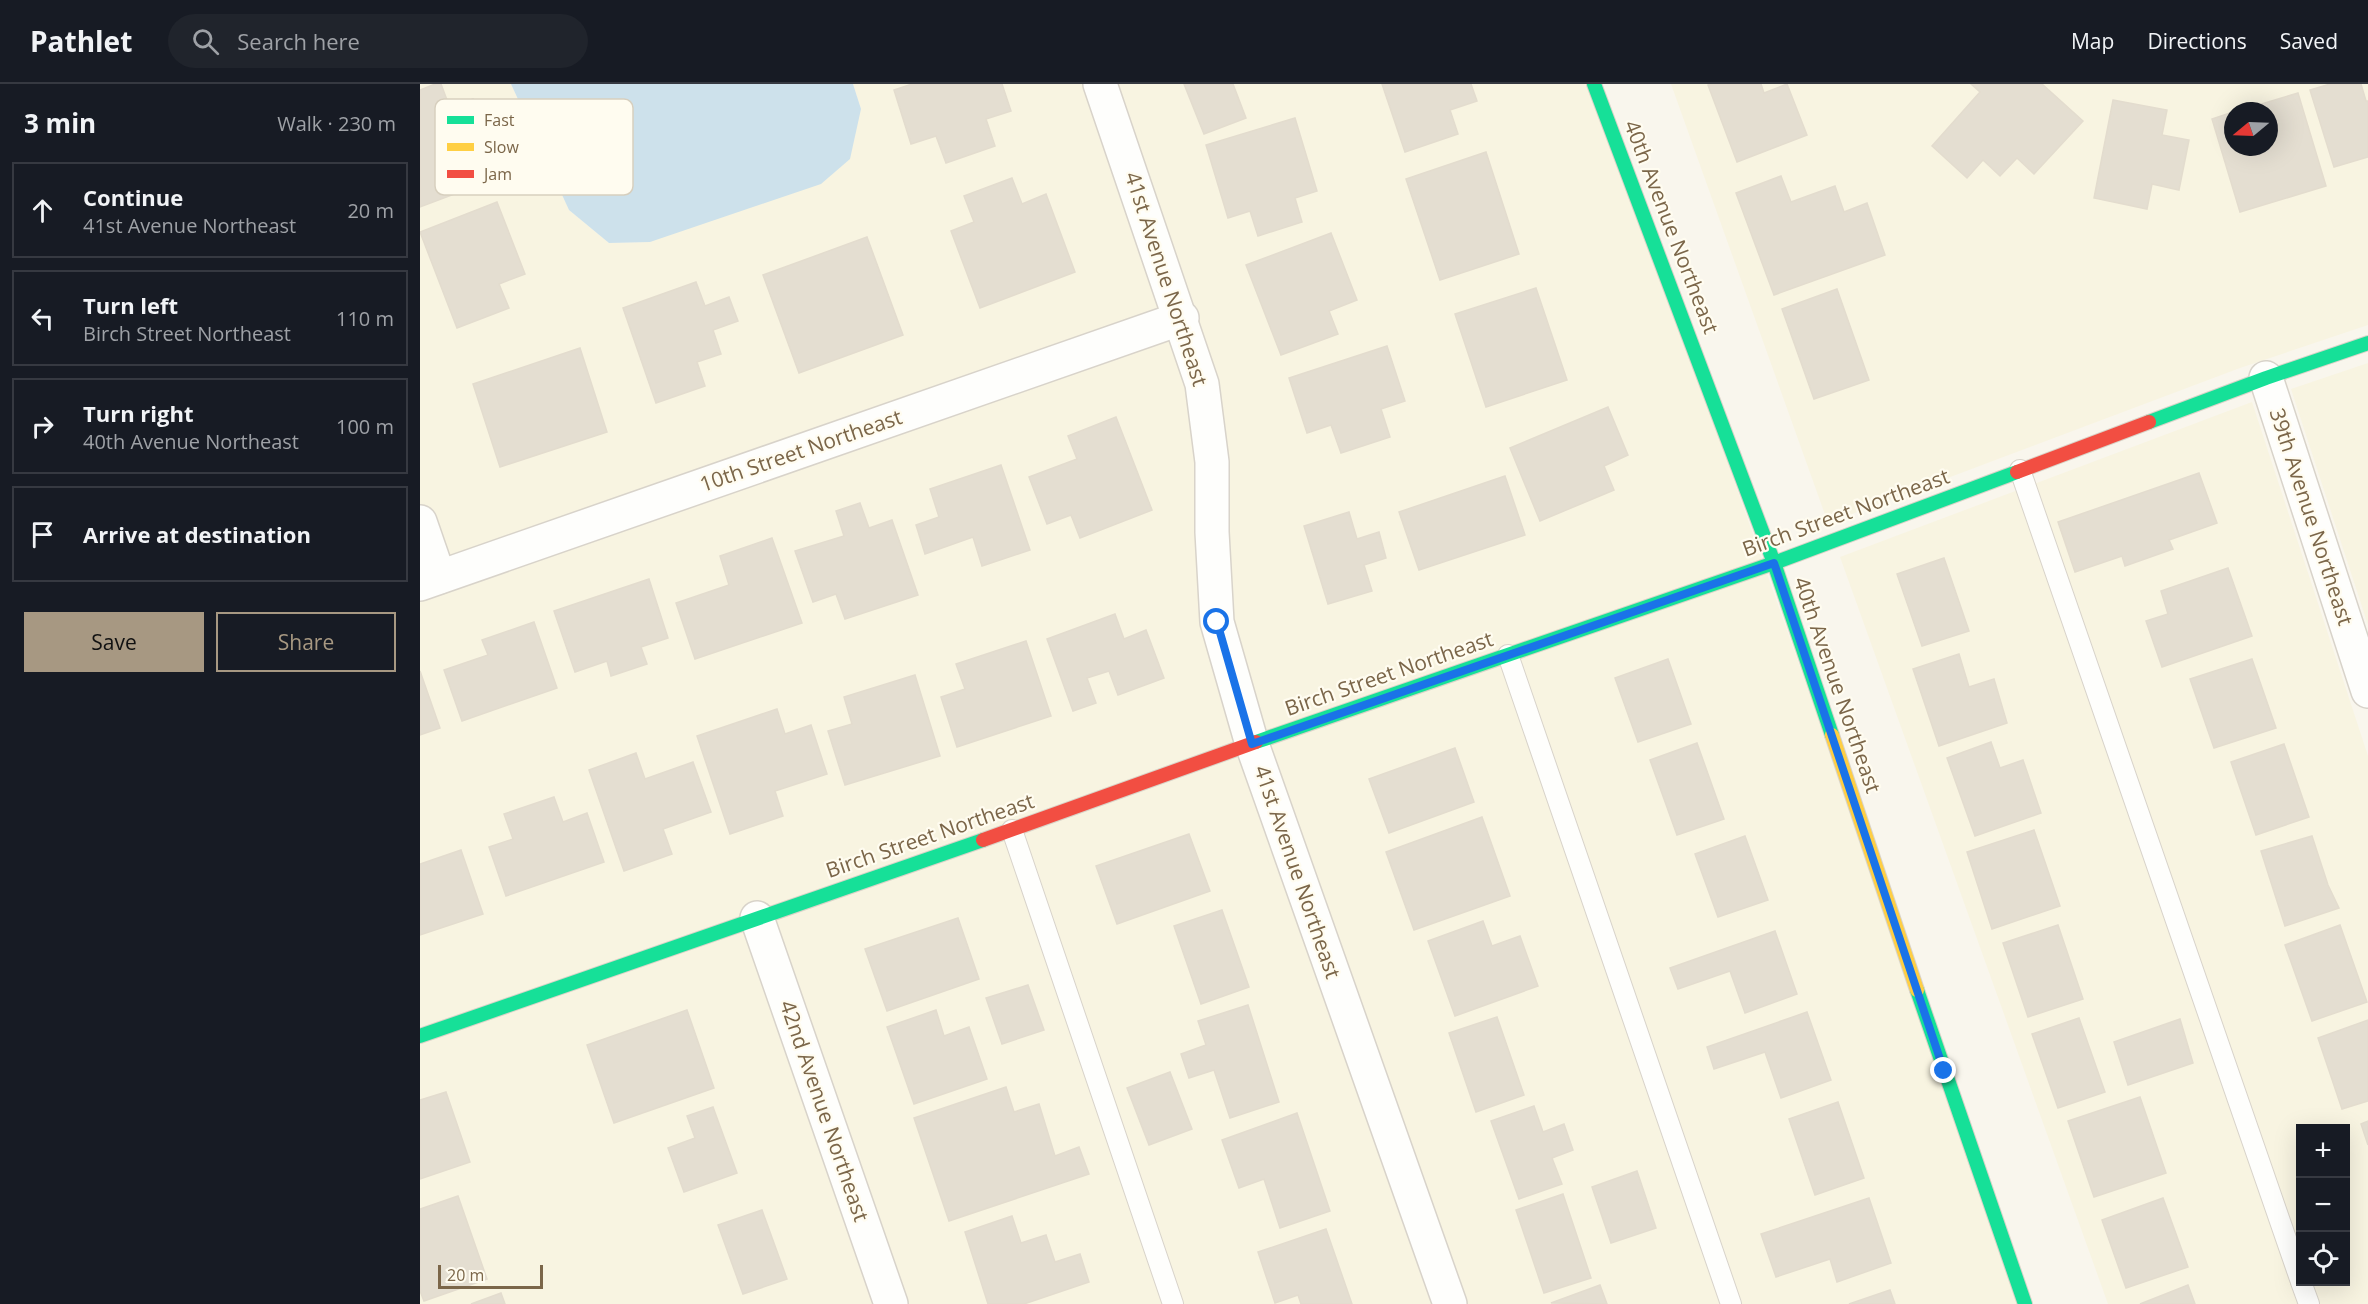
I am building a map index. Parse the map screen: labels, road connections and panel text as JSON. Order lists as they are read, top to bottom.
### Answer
{
  "streets": {
    "street": [
      "40th Avenue Northeast",
      "41st Avenue Northeast",
      "10th Street Northeast",
      "Birch Street Northeast",
      "39th Avenue Northeast",
      "42nd Avenue Northeast"
    ]
  },
  "crossings": [
    ["40th Avenue Northeast", "Birch Street Northeast"],
    ["41st Avenue Northeast", "10th Street Northeast"],
    ["41st Avenue Northeast", "Birch Street Northeast"],
    ["Birch Street Northeast", "39th Avenue Northeast"],
    ["Birch Street Northeast", "42nd Avenue Northeast"]
  ],
  "legend": ["Fast", "Slow", "Jam"],
  "scale_bar": "20 m",
  "north": "left",
  "page": {
    "header": "Pathlet",
    "search": "Search here",
    "nav": ["Map", "Directions", "Saved"],
    "heading": ["3 min", "Walk · 230 m"],
    "list": [
      ["Continue", "41st Avenue Northeast", "20 m"],
      ["Turn left", "Birch Street Northeast", "110 m"],
      ["Turn right", "40th Avenue Northeast", "100 m"],
      "Arrive at destination"
    ],
    "buttons": ["Save", "Share"],
    "map_buttons": ["+", "−"],
    "scale": "20 m"
  }
}
